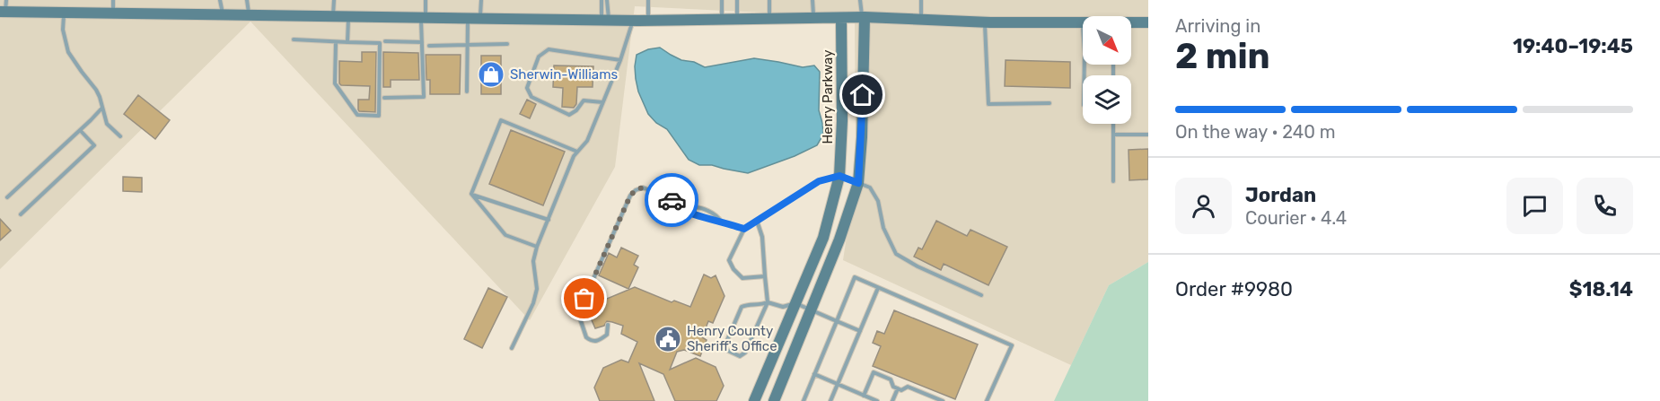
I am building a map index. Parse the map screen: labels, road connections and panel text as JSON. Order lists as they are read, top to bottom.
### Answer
{
  "streets": {
    "street": ["Henry Parkway"]
  },
  "places": {
    "shop": ["Sherwin-Williams"],
    "public building": ["Henry County Sheriff's Office"]
  },
  "north": "bottom right",
  "page": {
    "heading": ["2 min", "Arriving in", "19:40–19:45"],
    "panel": [
      "Jordan",
      "Courier · 4.4",
      "Order #9980",
      "$18.14"
    ],
    "bar": "On the way · 240 m"
  }
}
